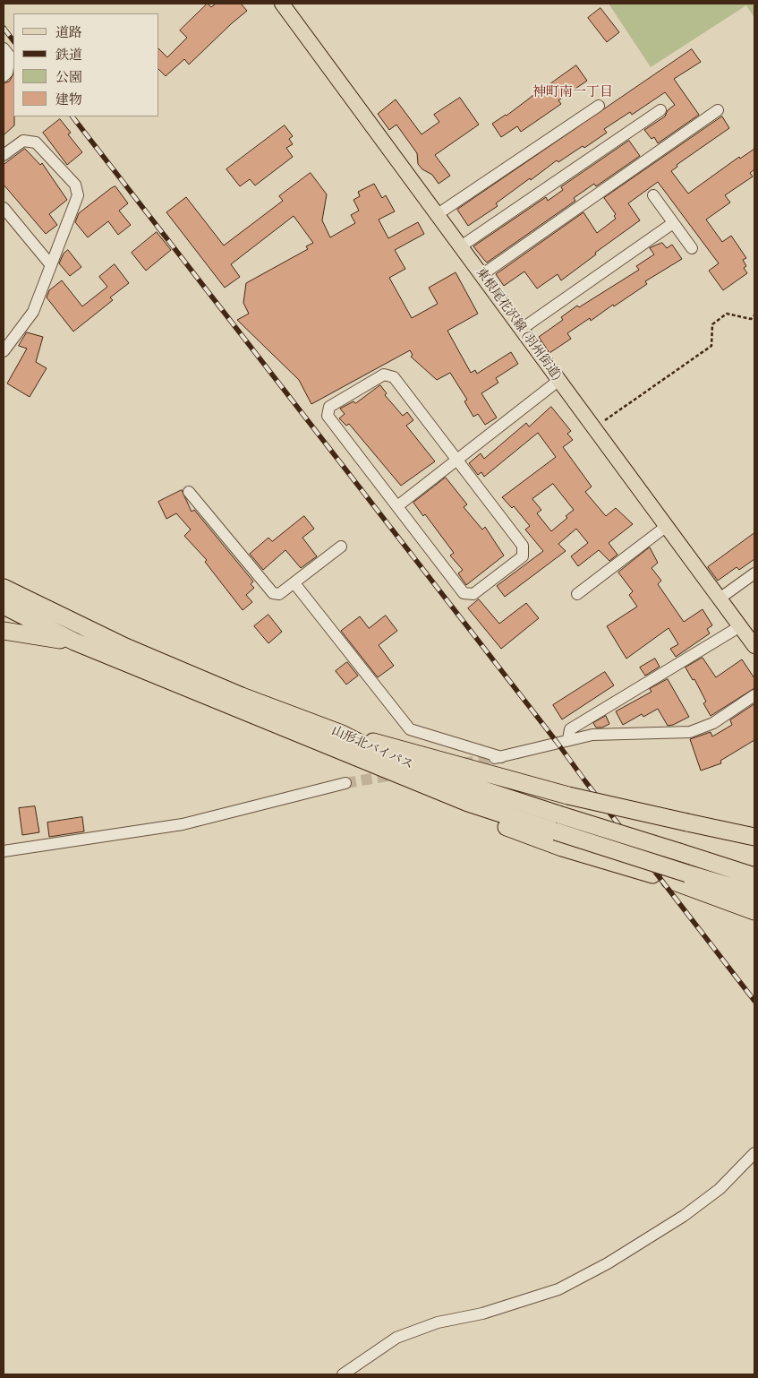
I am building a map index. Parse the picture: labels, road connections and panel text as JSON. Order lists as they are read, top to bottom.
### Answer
{
  "streets": {
    "highway": ["山形北バイパス"],
    "main road": ["東根尾花沢線 (羽州街道)"]
  },
  "districts": ["神町南一丁目"],
  "legend": [
    "道路",
    "鉄道",
    "公園",
    "建物"
  ]
}
